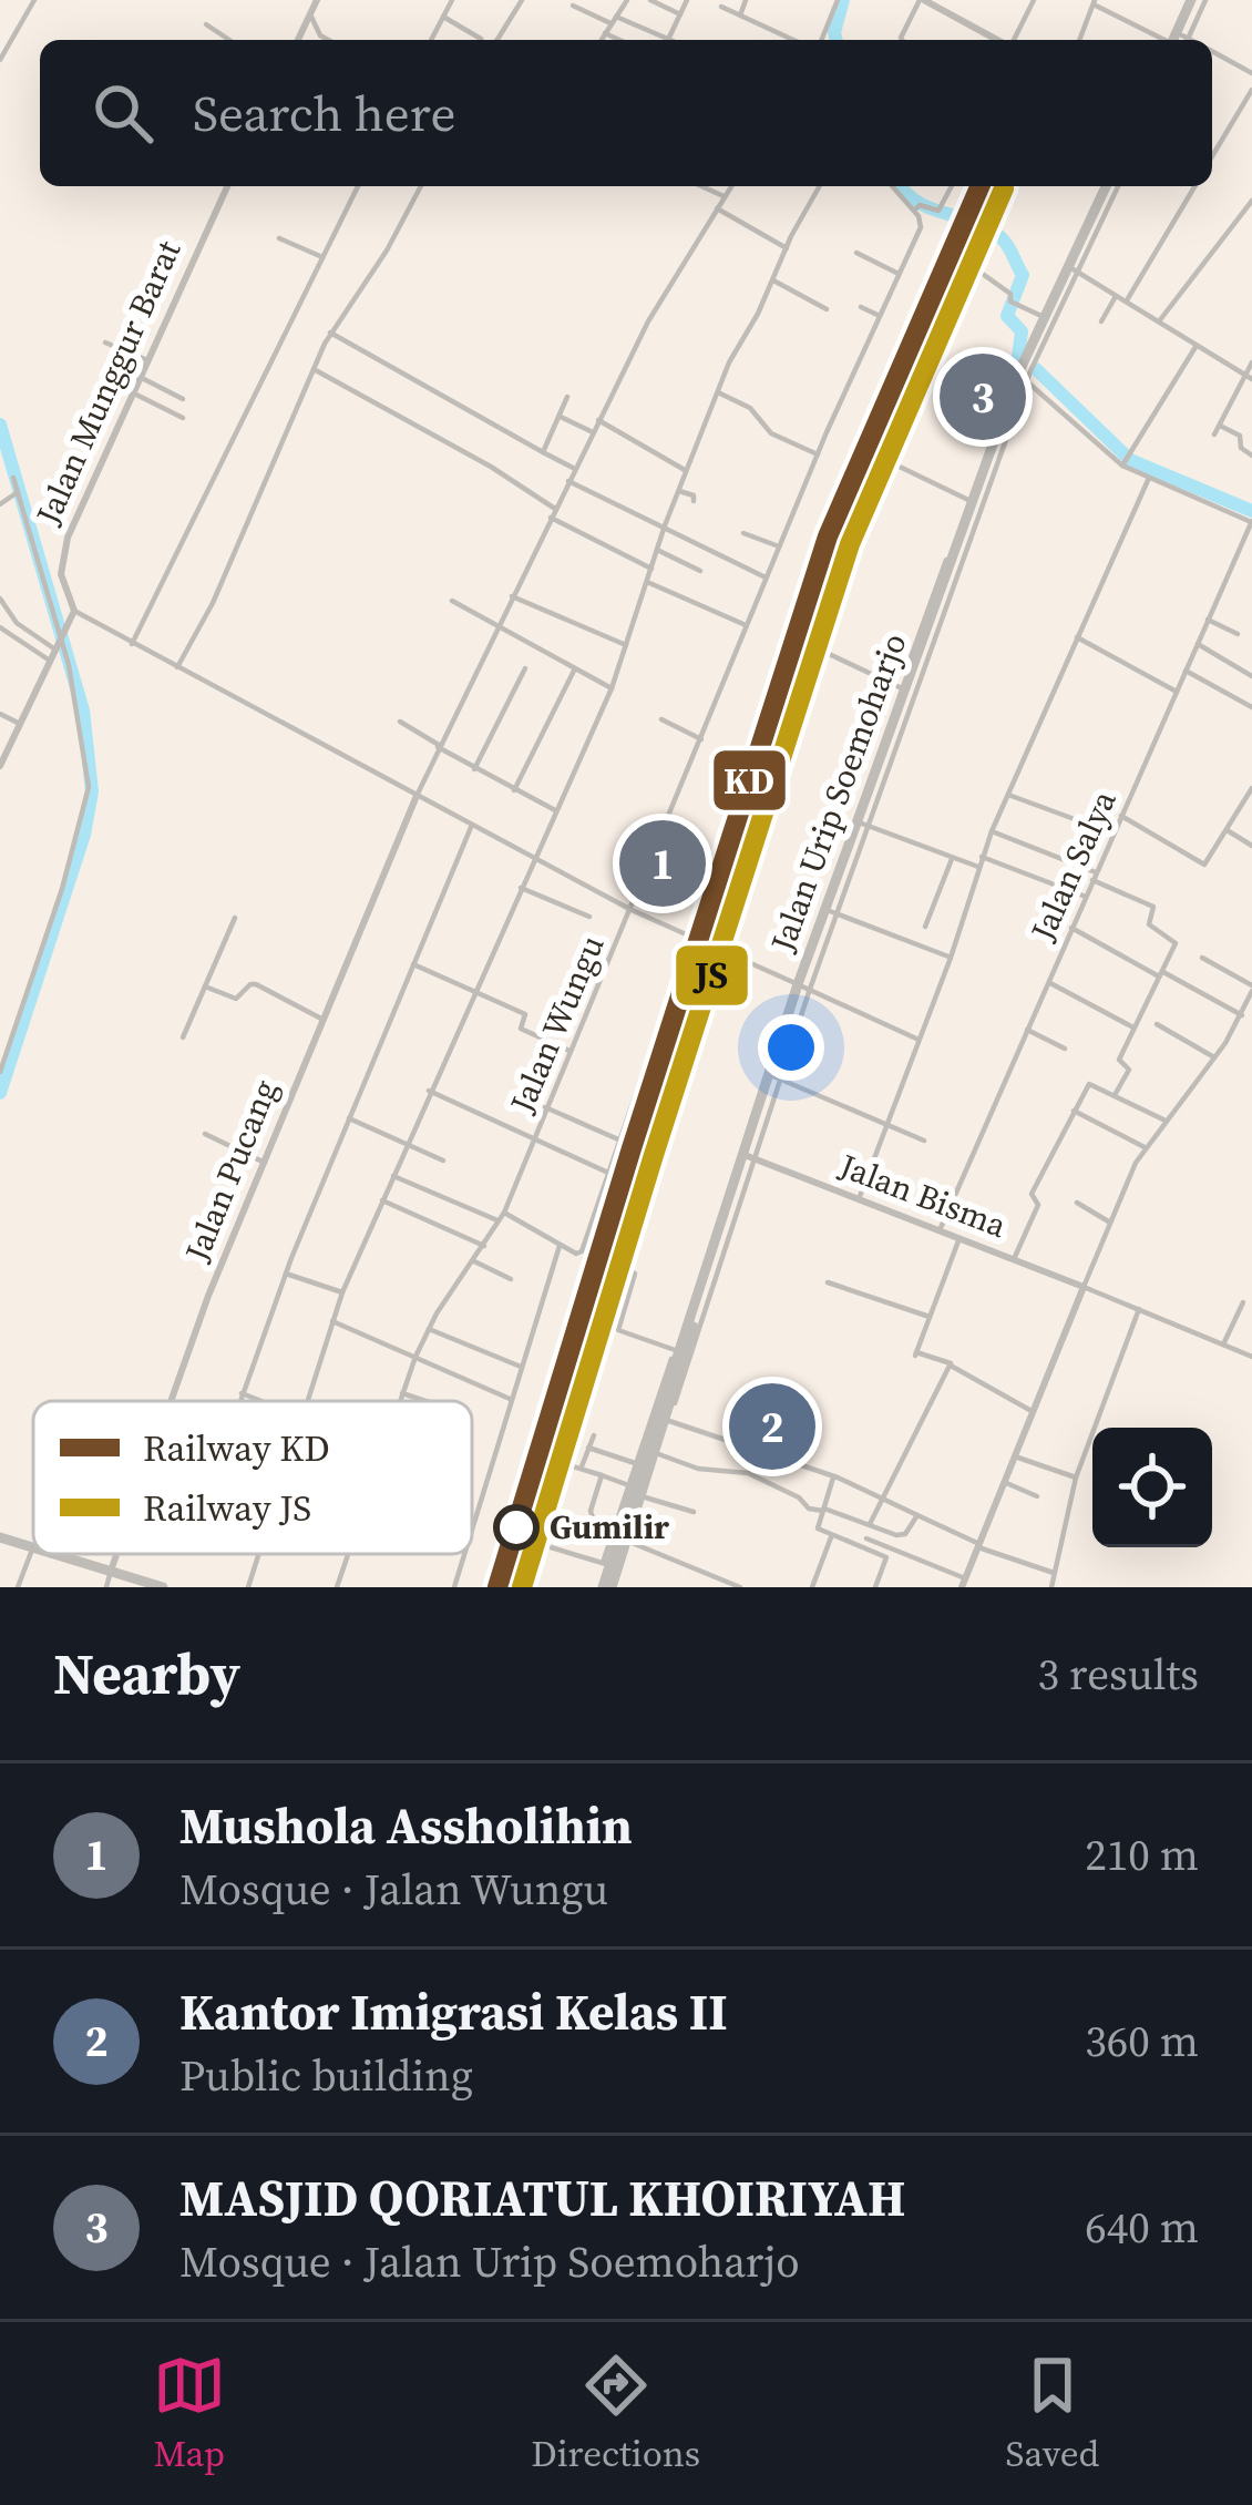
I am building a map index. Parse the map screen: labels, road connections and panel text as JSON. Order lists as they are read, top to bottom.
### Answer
{
  "streets": {
    "highway": ["Jalan Urip Soemoharjo"],
    "street": [
      "Jalan Munggur Barat",
      "Jalan Salya",
      "Jalan Wungu",
      "Jalan Pucang",
      "Jalan Bisma"
    ]
  },
  "crossings": [
    ["Jalan Munggur Barat", "Jalan Wungu"],
    ["Jalan Urip Soemoharjo", "Jalan Bisma"],
    ["Jalan Salya", "Jalan Bisma"],
    ["Jalan Wungu", "Jalan Pucang"]
  ],
  "places": ["Gumilir"],
  "lines": ["rail line KD", "rail line JS"],
  "legend": ["Railway KD", "Railway JS"],
  "page": {
    "search": "Search here",
    "pins": ["3", "1", "2"],
    "heading": ["Nearby", "3 results"],
    "list": [
      {
        "mark": "1",
        "name": "Mushola Assholihin",
        "note": "Mosque · Jalan Wungu",
        "value": "210 m"
      },
      {
        "mark": "2",
        "name": "Kantor Imigrasi Kelas II",
        "note": "Public building",
        "value": "360 m"
      },
      {
        "mark": "3",
        "name": "MASJID QORIATUL KHOIRIYAH",
        "note": "Mosque · Jalan Urip Soemoharjo",
        "value": "640 m"
      }
    ],
    "nav": ["Map", "Directions", "Saved"]
  }
}
